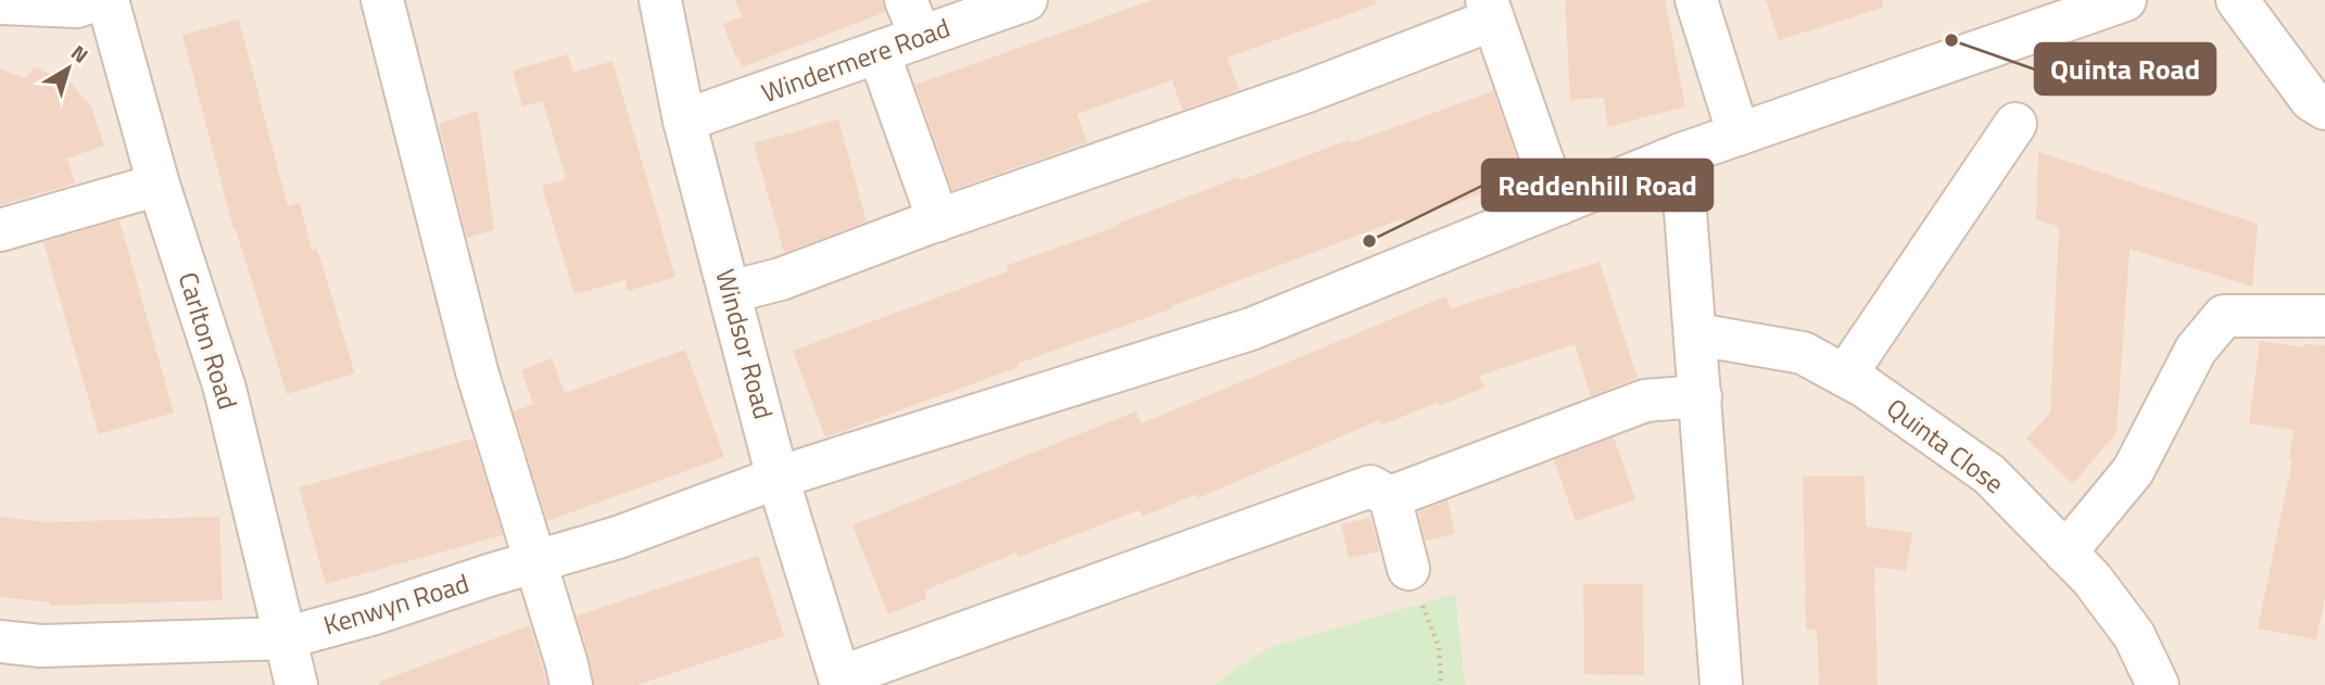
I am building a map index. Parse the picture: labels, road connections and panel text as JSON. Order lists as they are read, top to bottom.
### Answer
{
  "streets": {
    "street": [
      "Windermere Road",
      "Carlton Road",
      "Windsor Road",
      "Quinta Close",
      "Kenwyn Road"
    ]
  },
  "crossings": [
    ["Windermere Road", "Windsor Road"],
    ["Carlton Road", "Kenwyn Road"],
    ["Windsor Road", "Kenwyn Road"]
  ],
  "places": ["Quinta Road", "Reddenhill Road"],
  "north": "top right"
}
